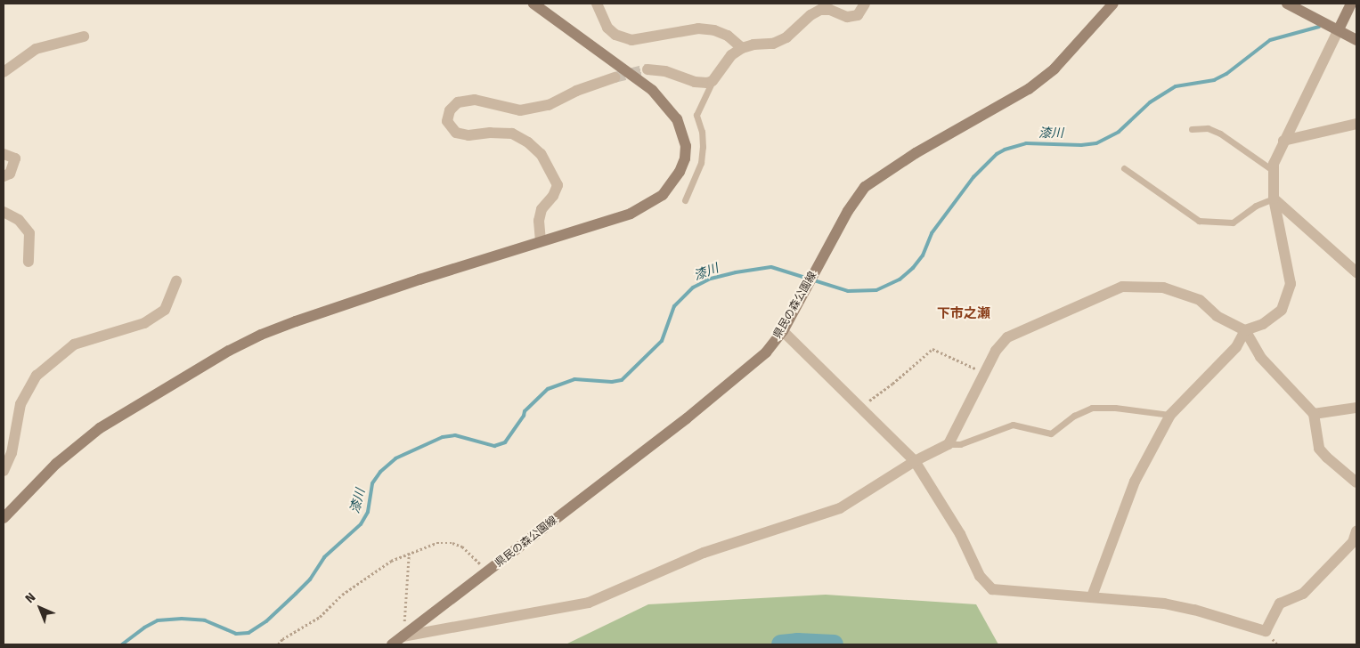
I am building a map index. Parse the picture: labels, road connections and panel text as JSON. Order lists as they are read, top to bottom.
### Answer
{
  "streets": {
    "street": ["県民の森公園線"]
  },
  "districts": ["下市之瀬"],
  "water": ["漆川"],
  "north": "top left"
}
